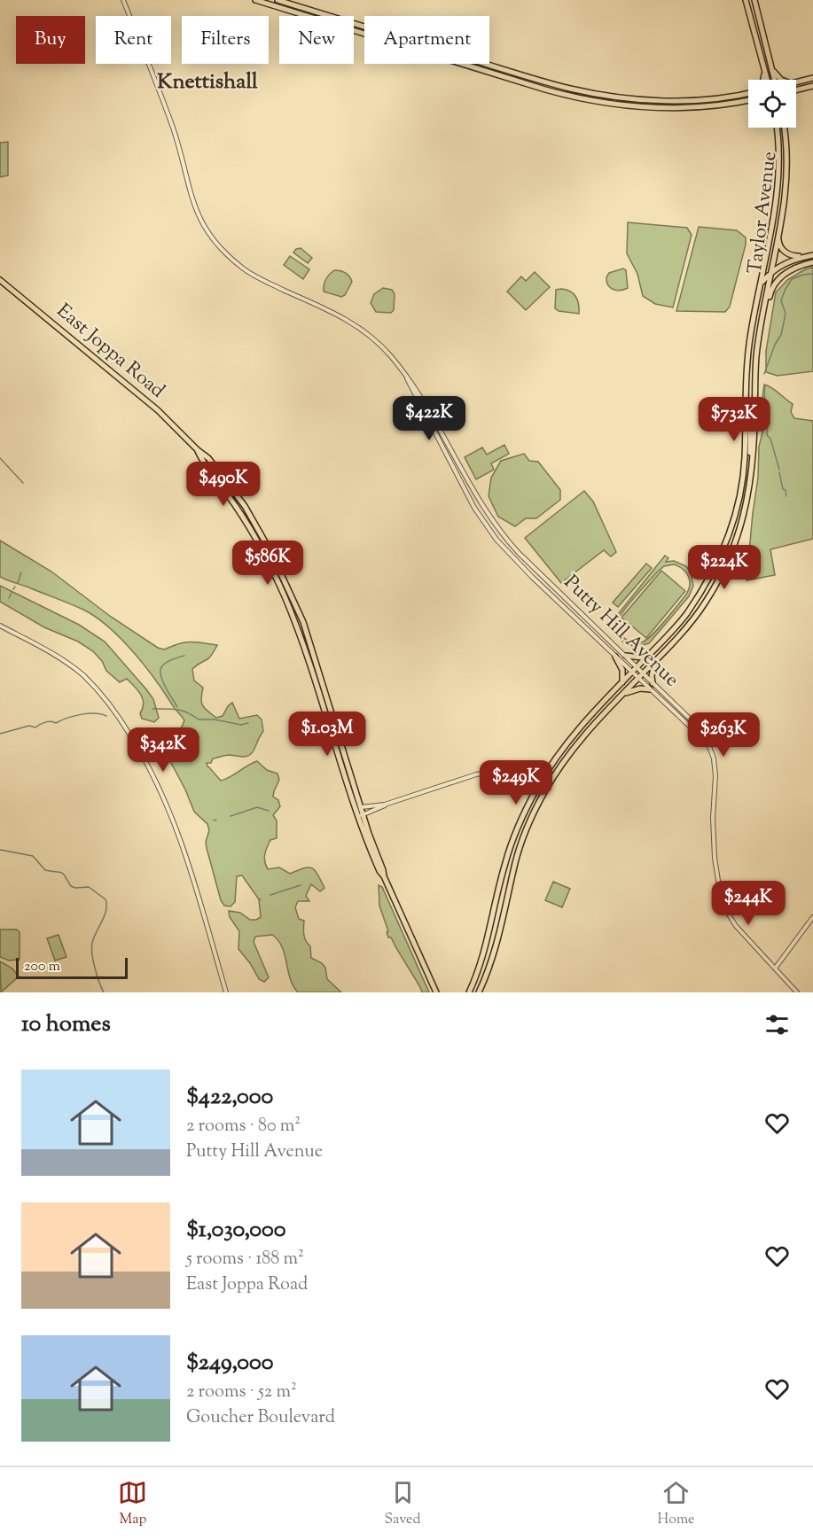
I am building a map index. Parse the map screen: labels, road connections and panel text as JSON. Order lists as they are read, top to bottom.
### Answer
{
  "streets": {
    "main road": ["Taylor Avenue", "East Joppa Road"],
    "street": ["Putty Hill Avenue"]
  },
  "districts": ["Knettishall"],
  "scale_bar": "200 m",
  "page": {
    "chip": [
      "Buy",
      "Rent",
      "Filters",
      "New",
      "Apartment"
    ],
    "price": [
      "$422K",
      "$732K",
      "$490K",
      "$586K",
      "$224K",
      "$1.03M",
      "$263K",
      "$342K",
      "$249K",
      "$244K"
    ],
    "scale": "200 m",
    "heading": "10 homes",
    "list": [
      {
        "name": "$422,000",
        "note": "2 rooms · 80 m² · Putty Hill Avenue"
      },
      {
        "name": "$1,030,000",
        "note": "5 rooms · 188 m² · East Joppa Road"
      },
      {
        "name": "$249,000",
        "note": "2 rooms · 52 m² · Goucher Boulevard"
      }
    ],
    "tabs": ["Map", "Saved", "Home"]
  }
}
